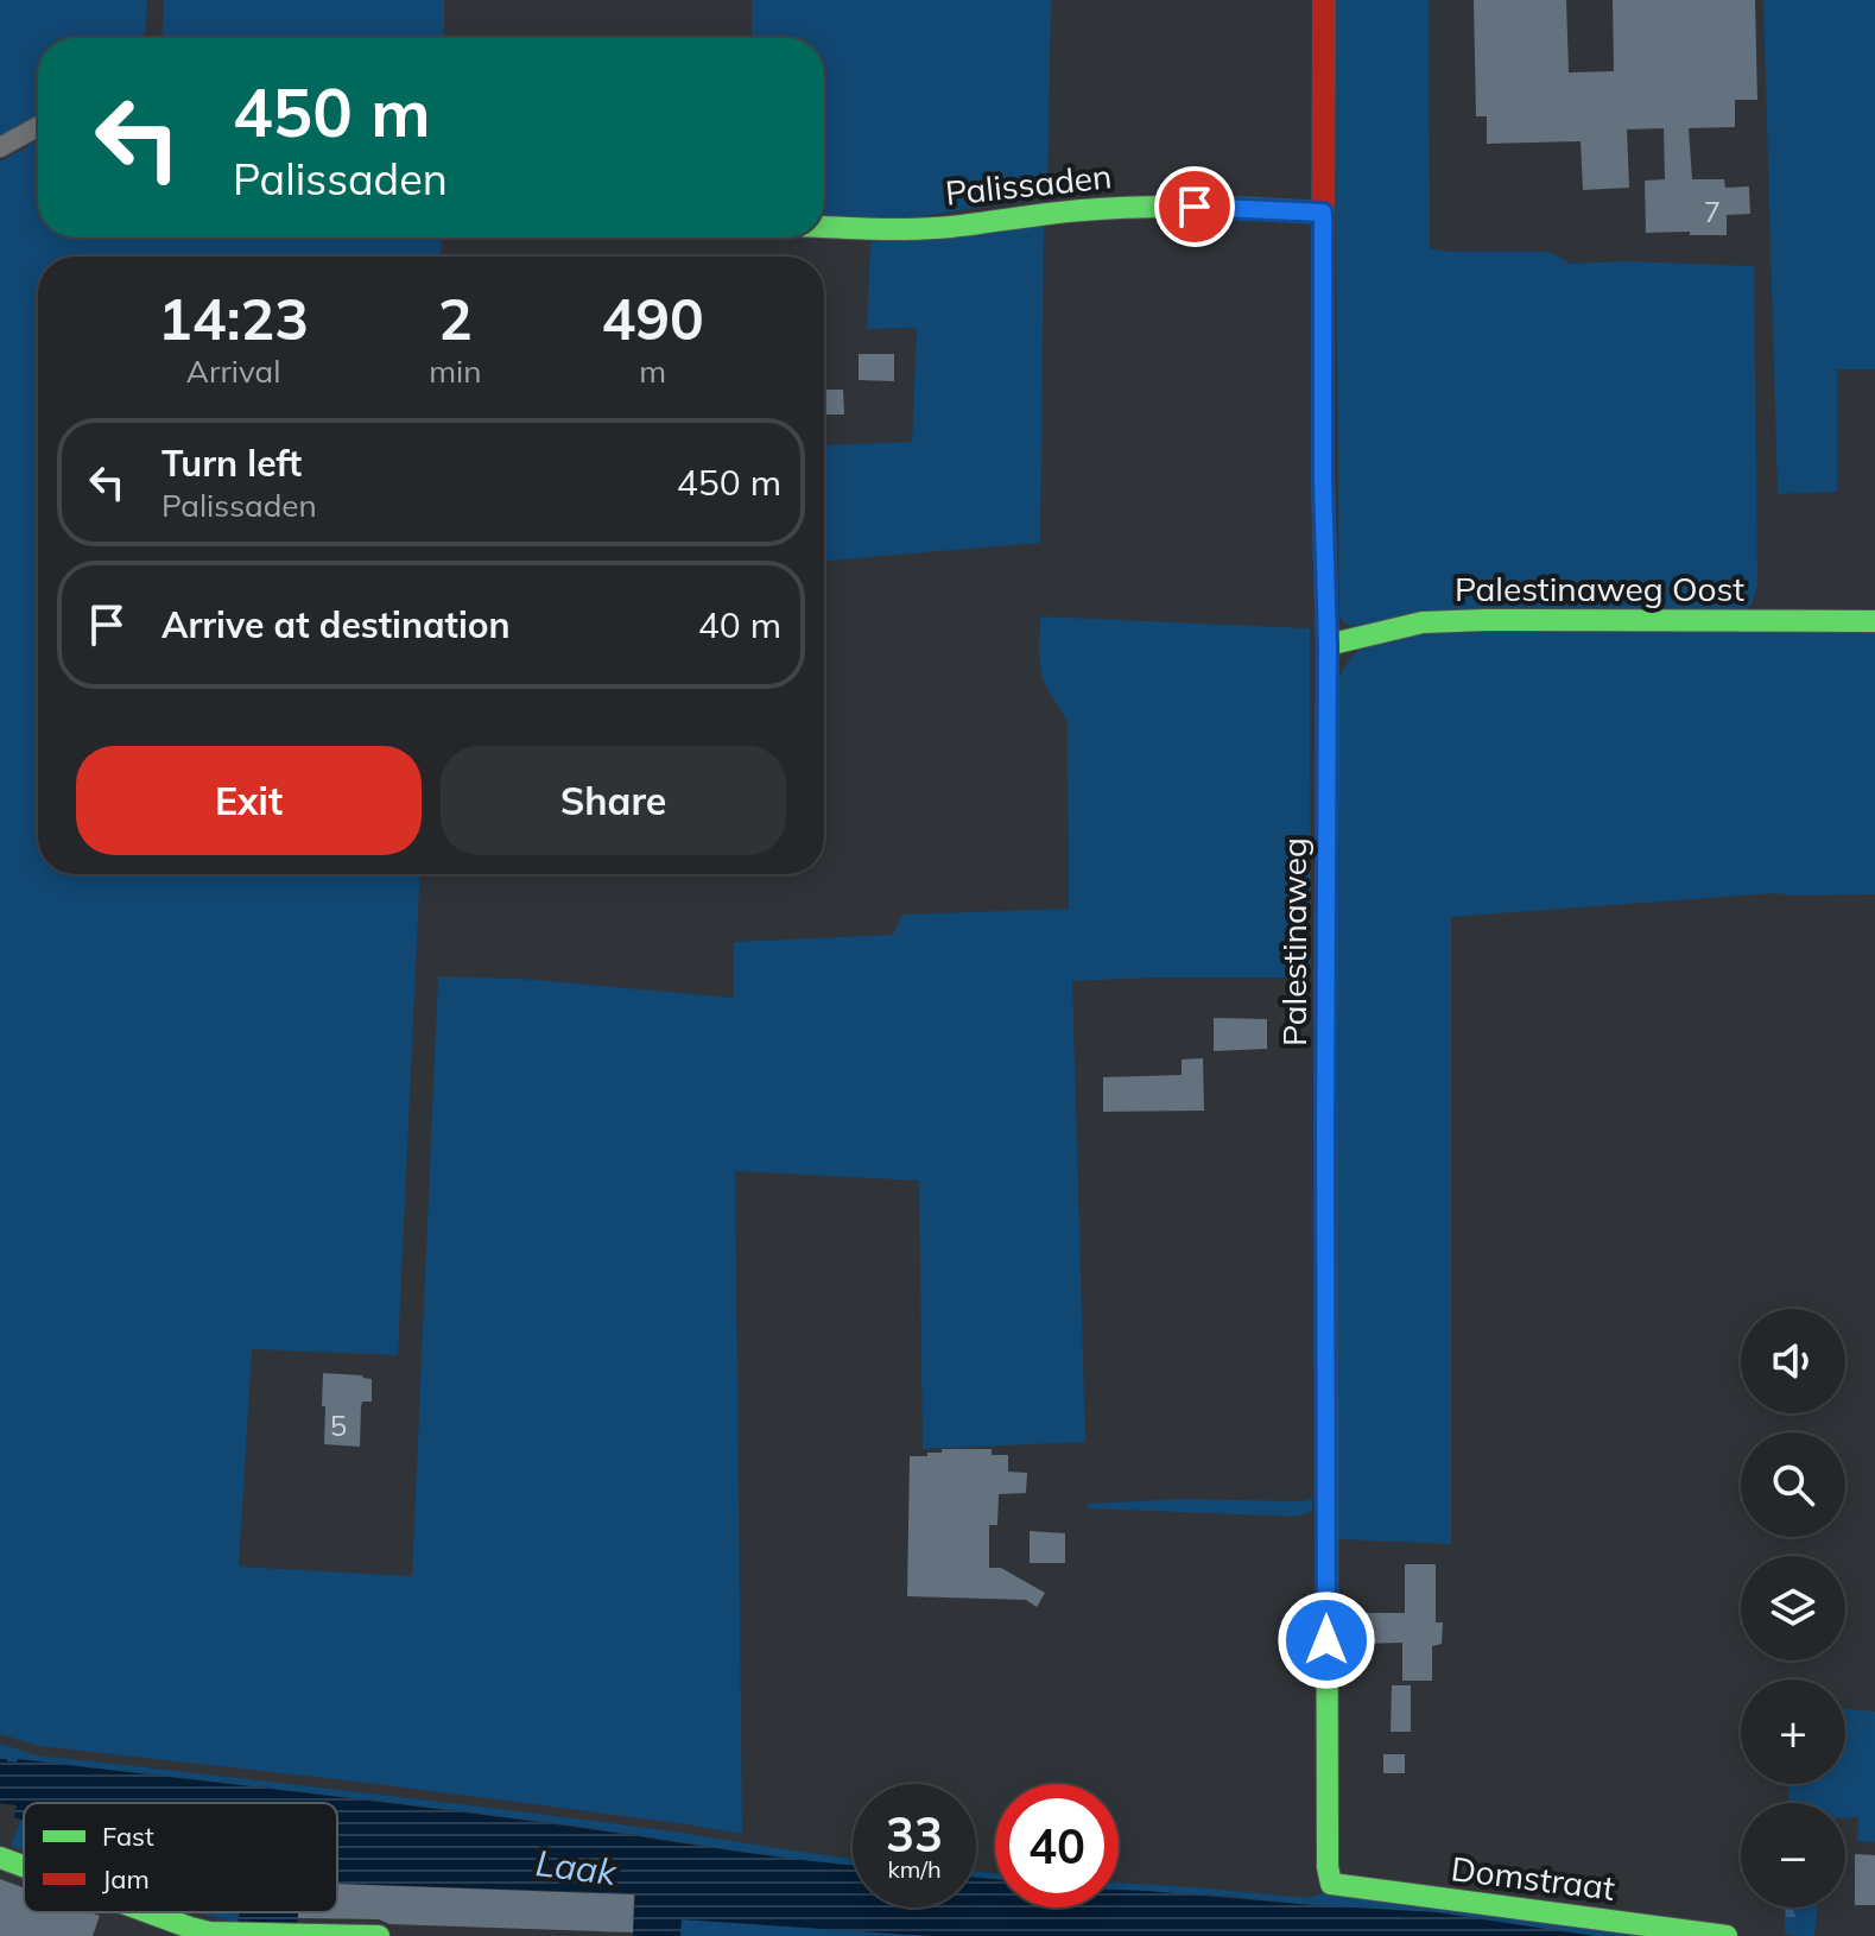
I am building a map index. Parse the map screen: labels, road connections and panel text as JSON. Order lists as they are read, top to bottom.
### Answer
{
  "streets": {
    "street": [
      "Palissaden",
      "Palestinaweg Oost",
      "Palestinaweg",
      "Domstraat"
    ]
  },
  "crossings": [
    ["Palissaden", "Palestinaweg"],
    ["Palestinaweg Oost", "Palestinaweg"],
    ["Palestinaweg", "Domstraat"]
  ],
  "water": ["Laak"],
  "house_numbers": ["7", "5"],
  "legend": ["Fast", "Jam"],
  "page": {
    "turn": ["450 m", "Palissaden"],
    "eta": [
      "14:23",
      "Arrival",
      "2",
      "min",
      "490",
      "m"
    ],
    "list": [
      {
        "name": "Turn left",
        "note": "Palissaden",
        "value": "450 m"
      },
      {
        "name": "Arrive at destination",
        "value": "40 m"
      }
    ],
    "buttons": ["Exit", "Share"],
    "map_buttons": ["+", "−"],
    "speed": "33 km/h",
    "limit": "40"
  }
}
